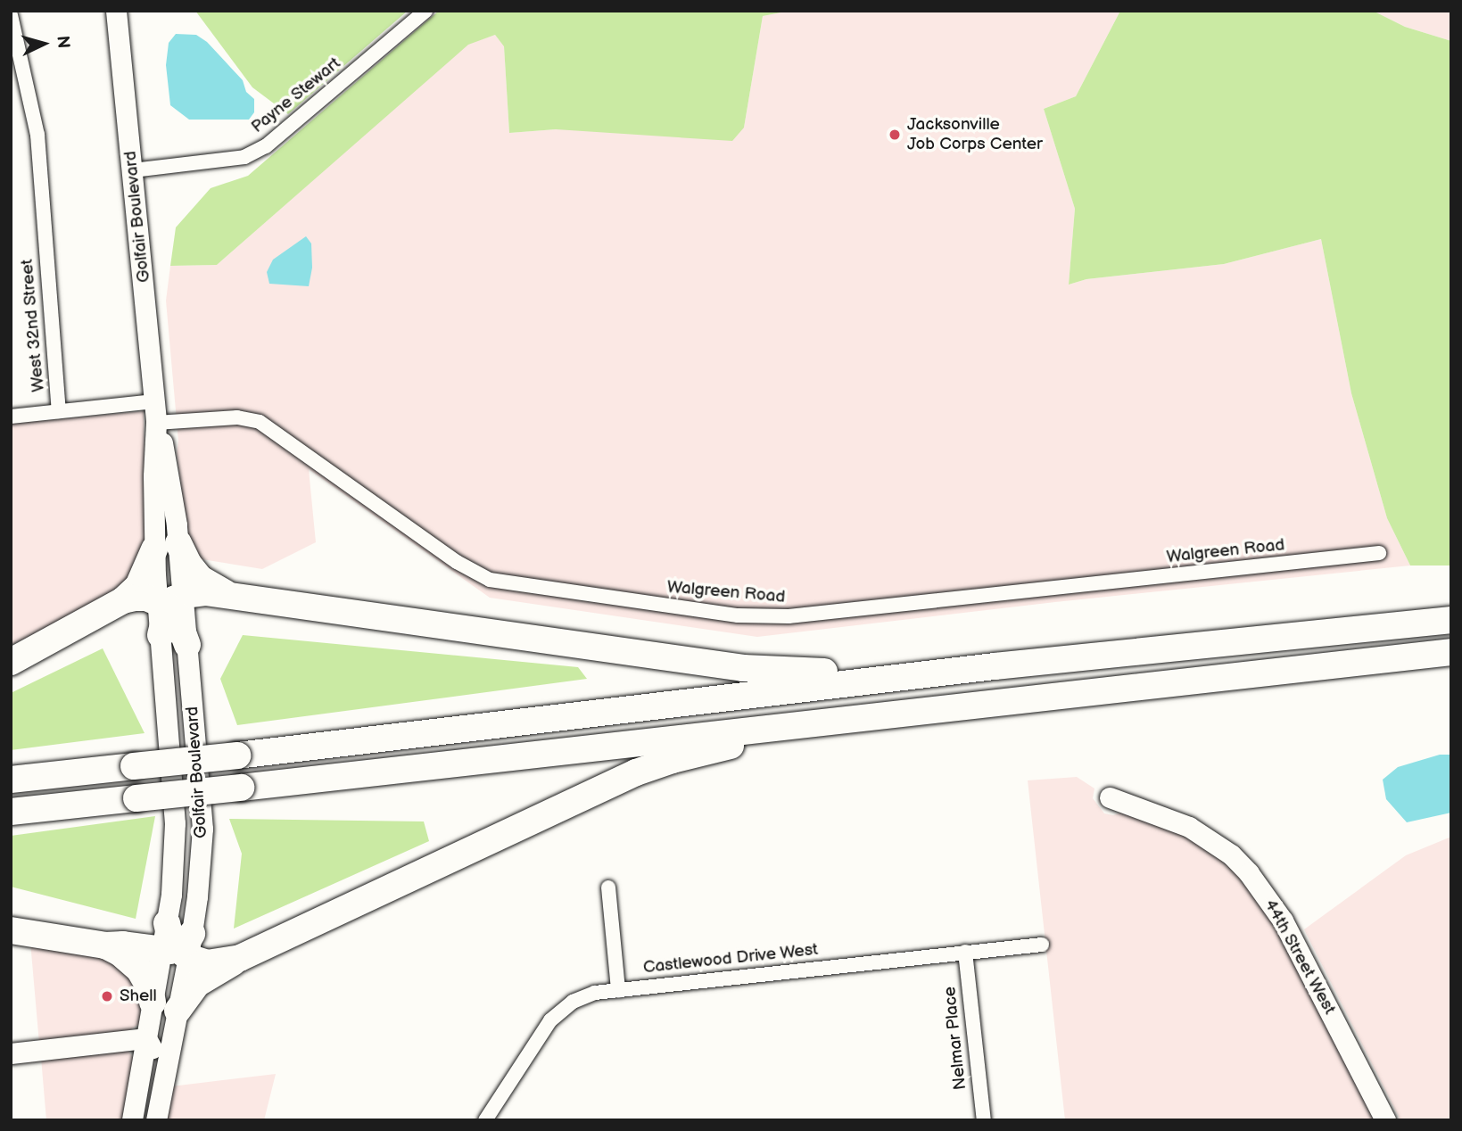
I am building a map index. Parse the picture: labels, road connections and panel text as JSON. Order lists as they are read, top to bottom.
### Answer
{
  "streets": {
    "main road": ["Golfair Boulevard", "44th Street West"],
    "street": [
      "Payne Stewart",
      "West 32nd Street",
      "Walgreen Road",
      "Castlewood Drive West",
      "Nelmar Place"
    ]
  },
  "crossings": [
    ["Payne Stewart", "Golfair Boulevard"],
    ["Golfair Boulevard", "Walgreen Road"],
    ["Castlewood Drive West", "Nelmar Place"]
  ],
  "places": ["Jacksonville Job Corps Center", "Shell"],
  "north": "right"
}
